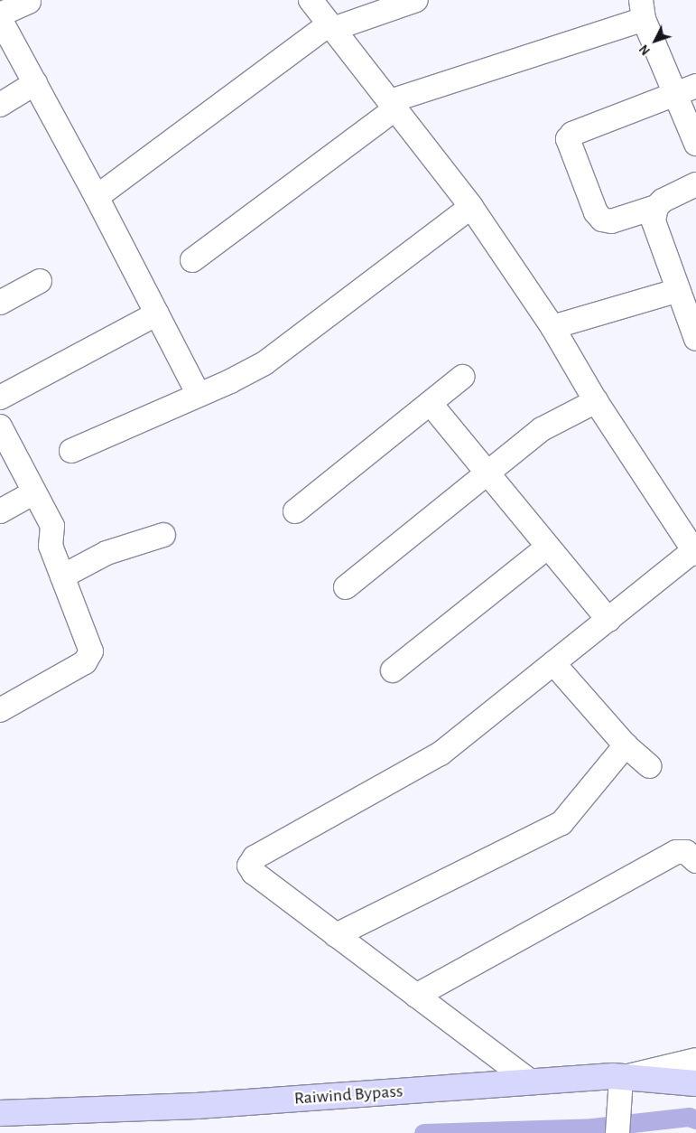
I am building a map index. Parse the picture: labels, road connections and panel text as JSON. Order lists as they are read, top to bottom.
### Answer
{
  "streets": {
    "main road": ["Raiwind Bypass"]
  },
  "north": "bottom left"
}
